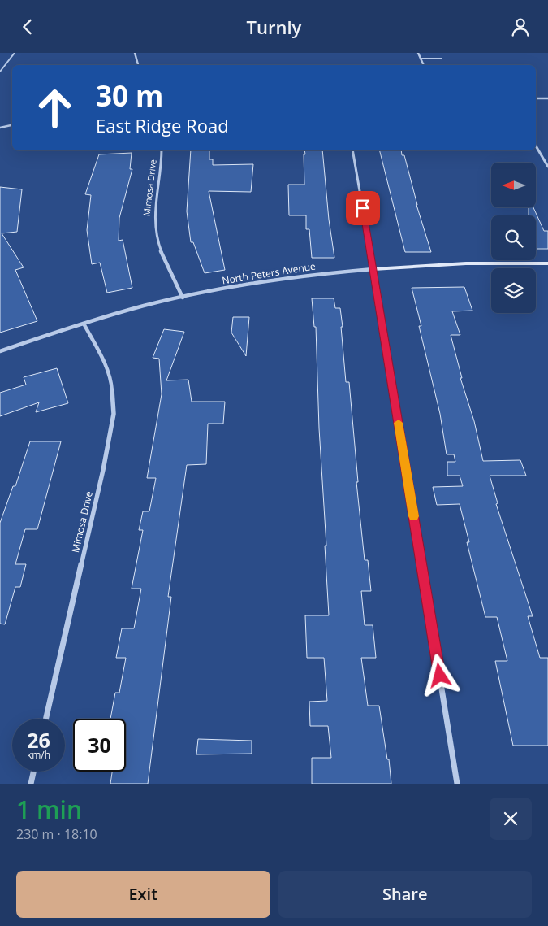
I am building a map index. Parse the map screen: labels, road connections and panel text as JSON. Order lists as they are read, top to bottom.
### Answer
{
  "streets": {
    "street": ["Mimosa Drive", "North Peters Avenue"]
  },
  "crossings": [
    ["Mimosa Drive", "North Peters Avenue"]
  ],
  "north": "left",
  "page": {
    "header": "Turnly",
    "turn": ["30 m", "East Ridge Road"],
    "speed": "26 km/h",
    "limit": "30",
    "heading": ["1 min", "230 m · 18:10"],
    "buttons": ["Exit", "Share"]
  }
}
